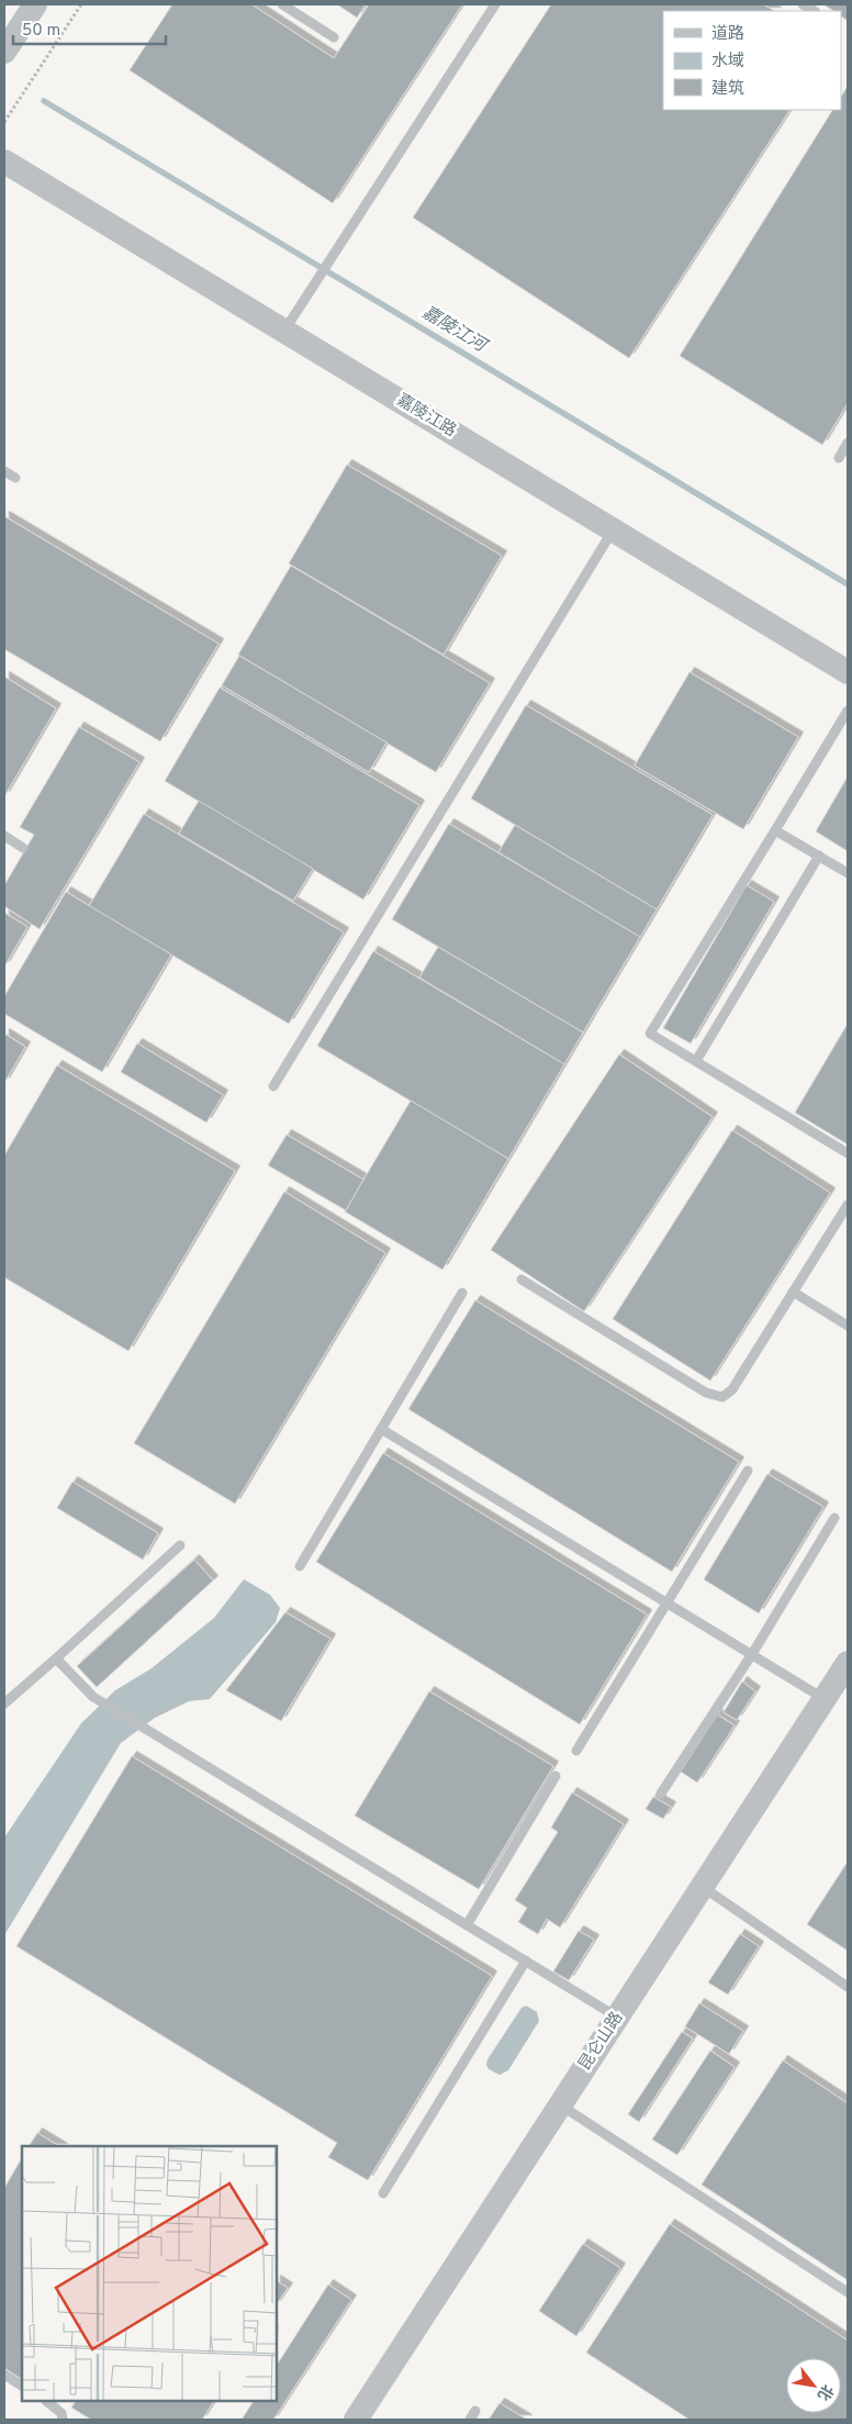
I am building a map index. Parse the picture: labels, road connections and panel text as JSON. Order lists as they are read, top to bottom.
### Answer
{
  "streets": {
    "street": ["嘉陵江路", "昆仑山路"]
  },
  "water": ["嘉陵江河"],
  "legend": ["道路", "水域", "建筑"],
  "scale_bar": "50 m",
  "north": "bottom right"
}
